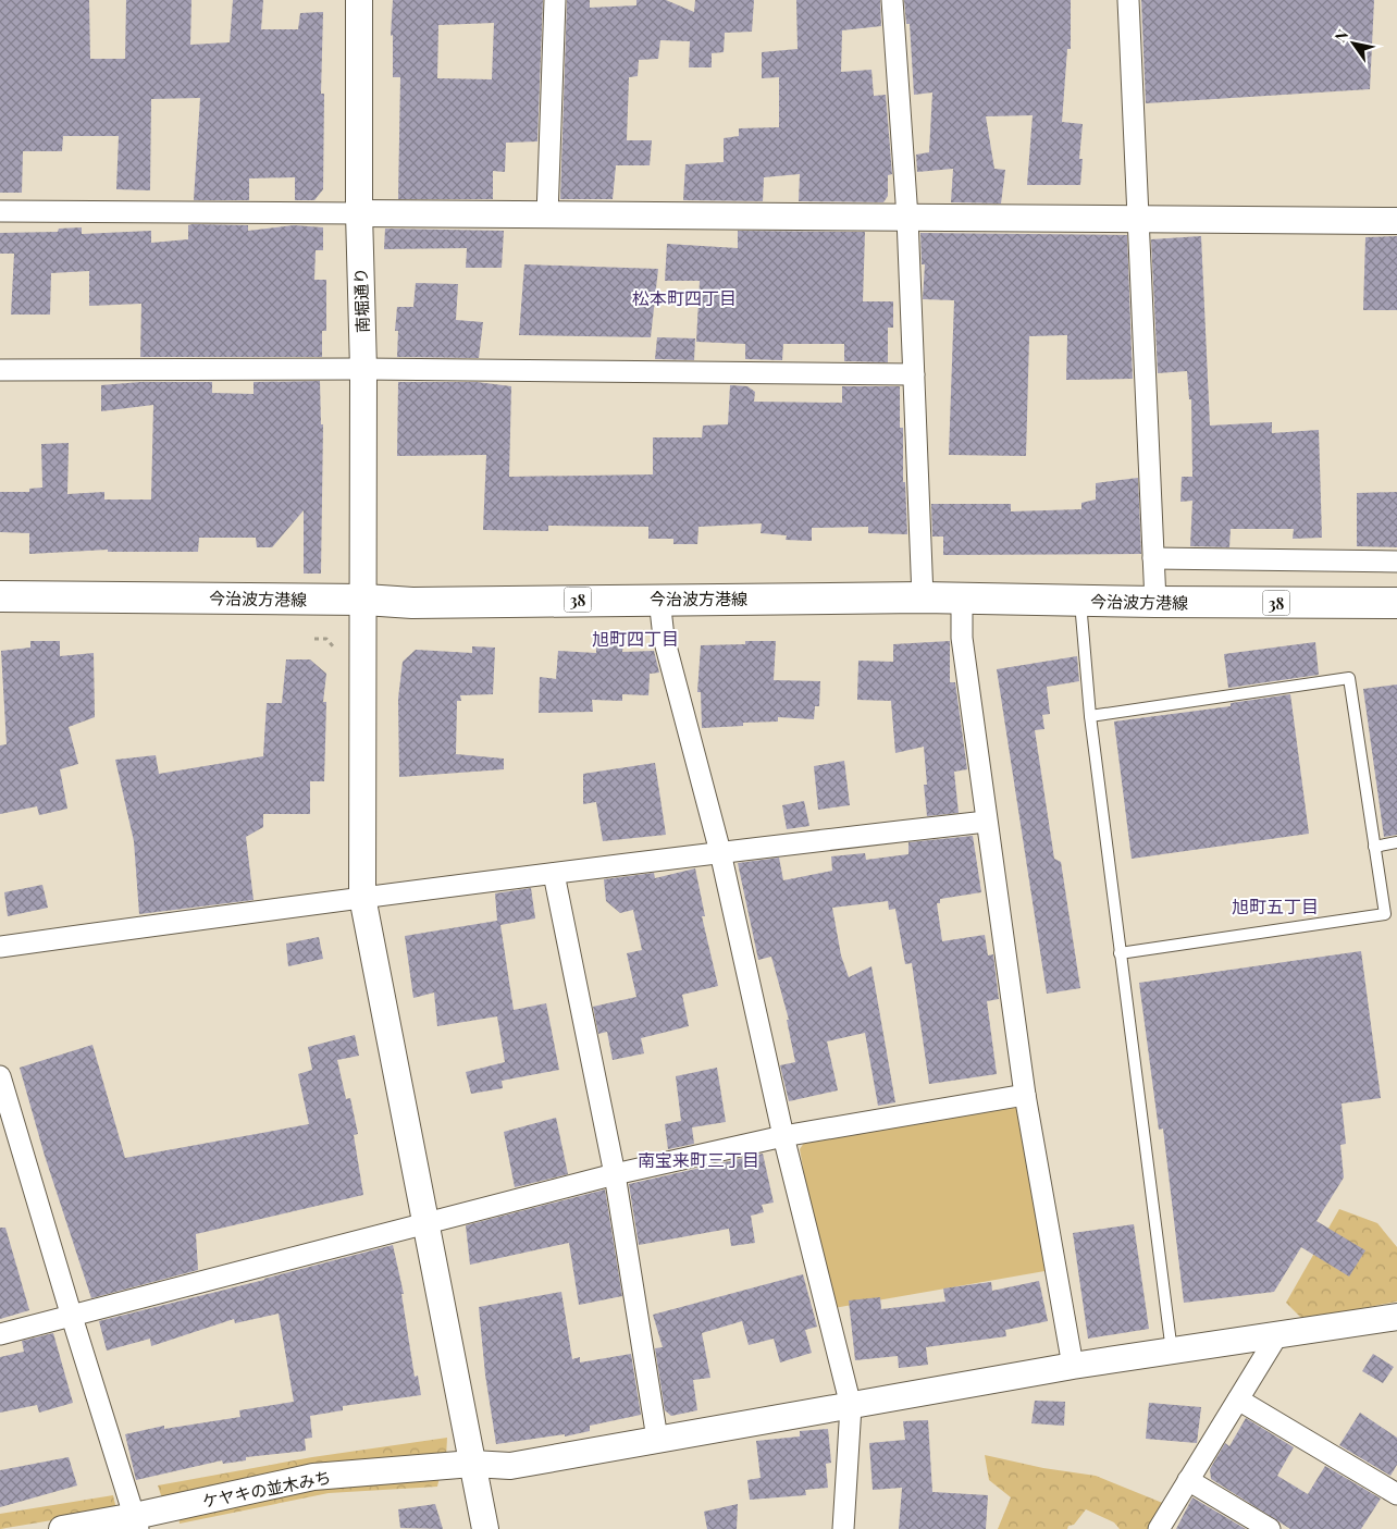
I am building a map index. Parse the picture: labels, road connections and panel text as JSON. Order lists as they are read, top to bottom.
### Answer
{
  "streets": {
    "main road": ["今治波方港線", "38"],
    "street": ["南堀通り", "ケヤキの並木みち"]
  },
  "crossings": [
    ["南堀通り", "今治波方港線"],
    ["南堀通り", "ケヤキの並木みち"]
  ],
  "districts": [
    "松本町四丁目",
    "旭町四丁目",
    "旭町五丁目",
    "南宝来町三丁目"
  ],
  "north": "top left"
}
